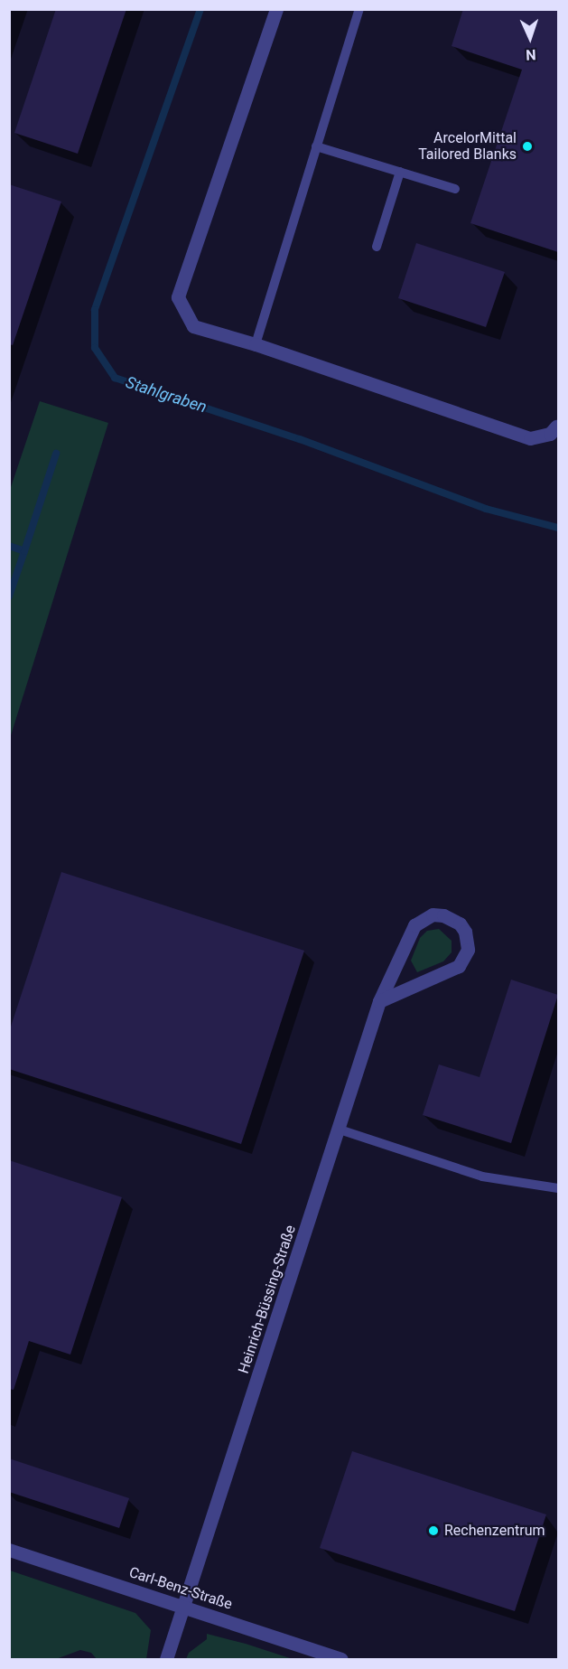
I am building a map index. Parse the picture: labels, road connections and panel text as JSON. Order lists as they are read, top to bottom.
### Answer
{
  "streets": {
    "street": ["Heinrich-Büssing-Straße", "Carl-Benz-Straße"]
  },
  "crossings": [
    ["Heinrich-Büssing-Straße", "Carl-Benz-Straße"]
  ],
  "water": ["Stahlgraben"],
  "places": ["ArcelorMittal Tailored Blanks", "Rechenzentrum"],
  "north": "bottom"
}
